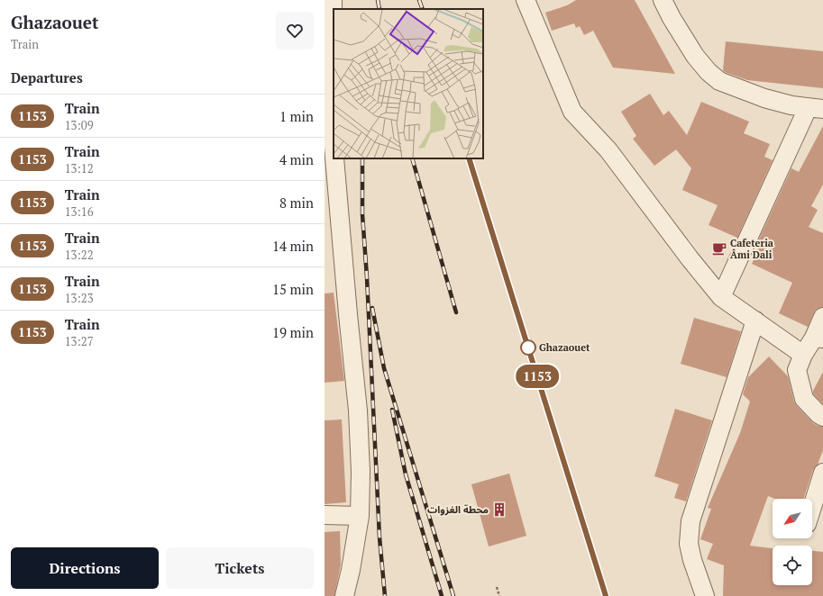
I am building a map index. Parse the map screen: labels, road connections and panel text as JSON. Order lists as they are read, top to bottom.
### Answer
{
  "places": {
    "cafe": ["Cafeteria Âmi Dali"],
    "other": ["Ghazaouet"],
    "building": ["محطة الغزوات"]
  },
  "north": "bottom left",
  "page": {
    "heading": [
      ["Ghazaouet", "Train"],
      "Departures"
    ],
    "on_map": "1153",
    "list": [
      {
        "mark": "1153",
        "name": "Train",
        "note": "13:09",
        "value": "1 min"
      },
      {
        "mark": "1153",
        "name": "Train",
        "note": "13:12",
        "value": "4 min"
      },
      {
        "mark": "1153",
        "name": "Train",
        "note": "13:16",
        "value": "8 min"
      },
      {
        "mark": "1153",
        "name": "Train",
        "note": "13:22",
        "value": "14 min"
      },
      {
        "mark": "1153",
        "name": "Train",
        "note": "13:23",
        "value": "15 min"
      },
      {
        "mark": "1153",
        "name": "Train",
        "note": "13:27",
        "value": "19 min"
      }
    ],
    "buttons": ["Directions", "Tickets"]
  }
}
